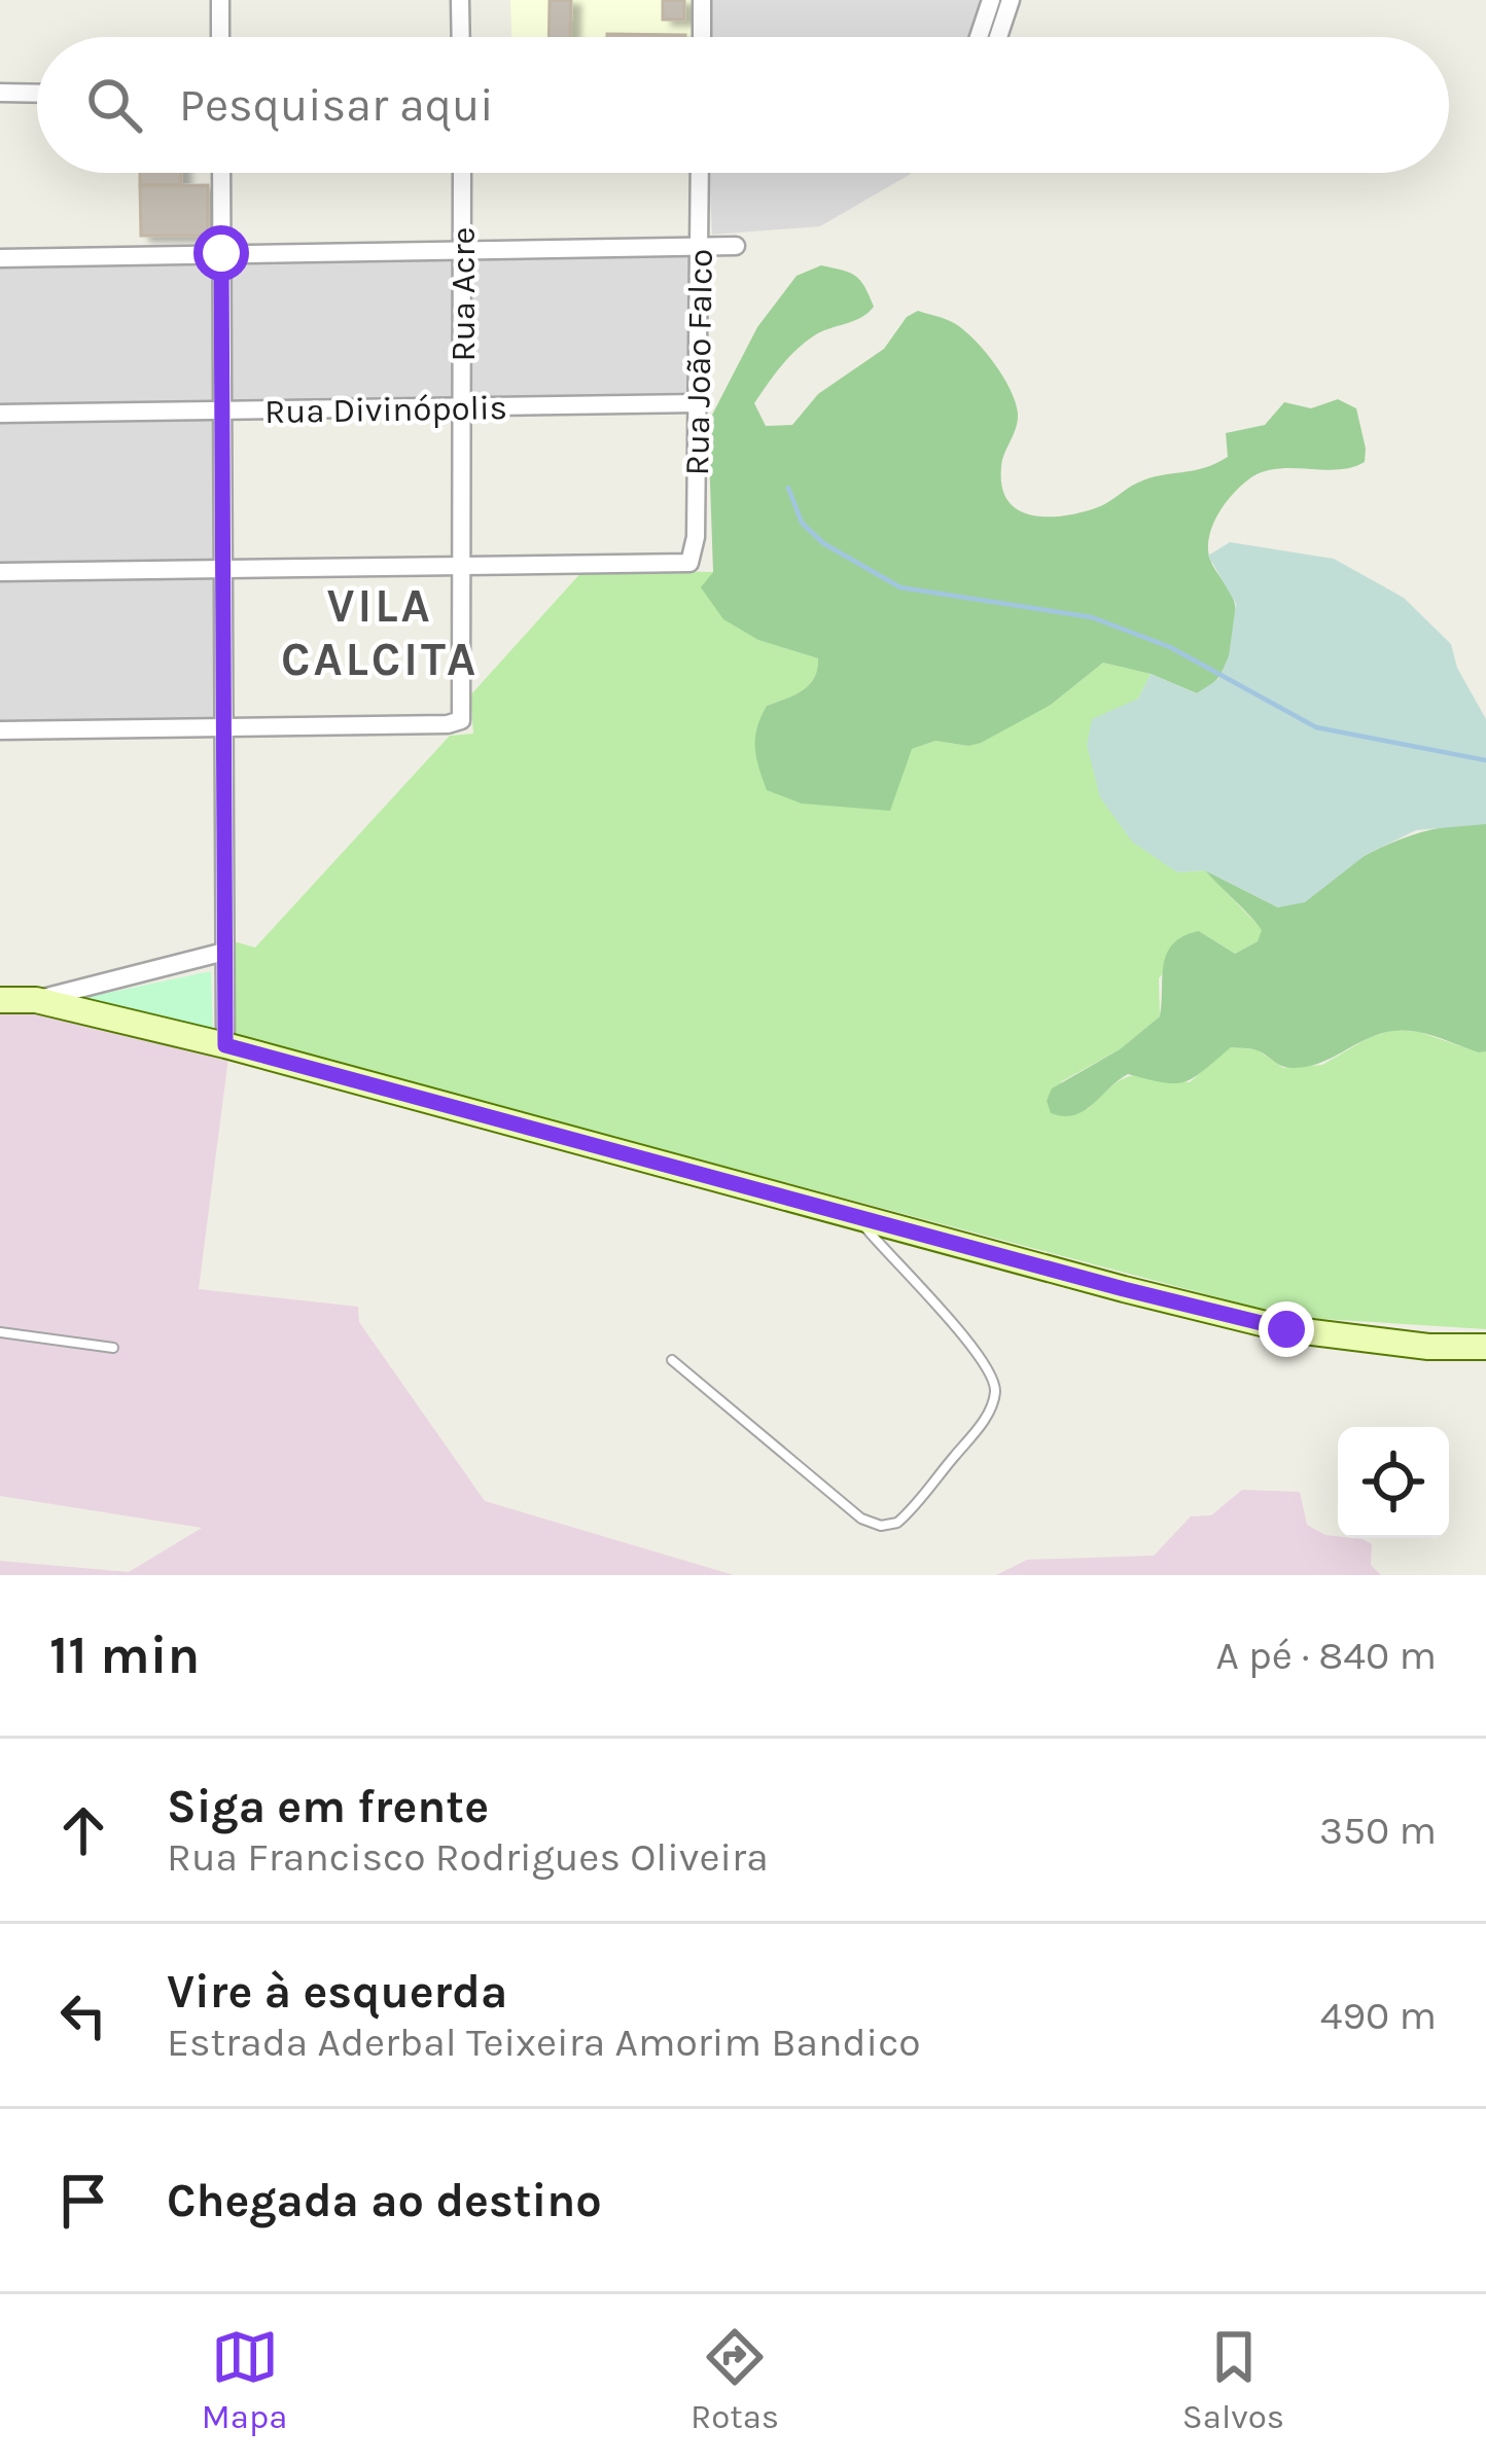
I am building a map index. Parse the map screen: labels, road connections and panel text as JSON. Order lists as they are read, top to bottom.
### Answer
{
  "streets": {
    "street": ["Rua Acre", "Rua João Falco", "Rua Divinópolis"]
  },
  "crossings": [
    ["Rua Acre", "Rua João Falco"],
    ["Rua Acre", "Rua Divinópolis"],
    ["Rua João Falco", "Rua Divinópolis"]
  ],
  "districts": ["VILA CALCITA"],
  "page": {
    "search": "Pesquisar aqui",
    "heading": ["11 min", "A pé · 840 m"],
    "list": [
      ["Siga em frente", "Rua Francisco Rodrigues Oliveira", "350 m"],
      ["Vire à esquerda", "Estrada Aderbal Teixeira Amorim Bandico", "490 m"],
      "Chegada ao destino"
    ],
    "nav": ["Mapa", "Rotas", "Salvos"]
  }
}
